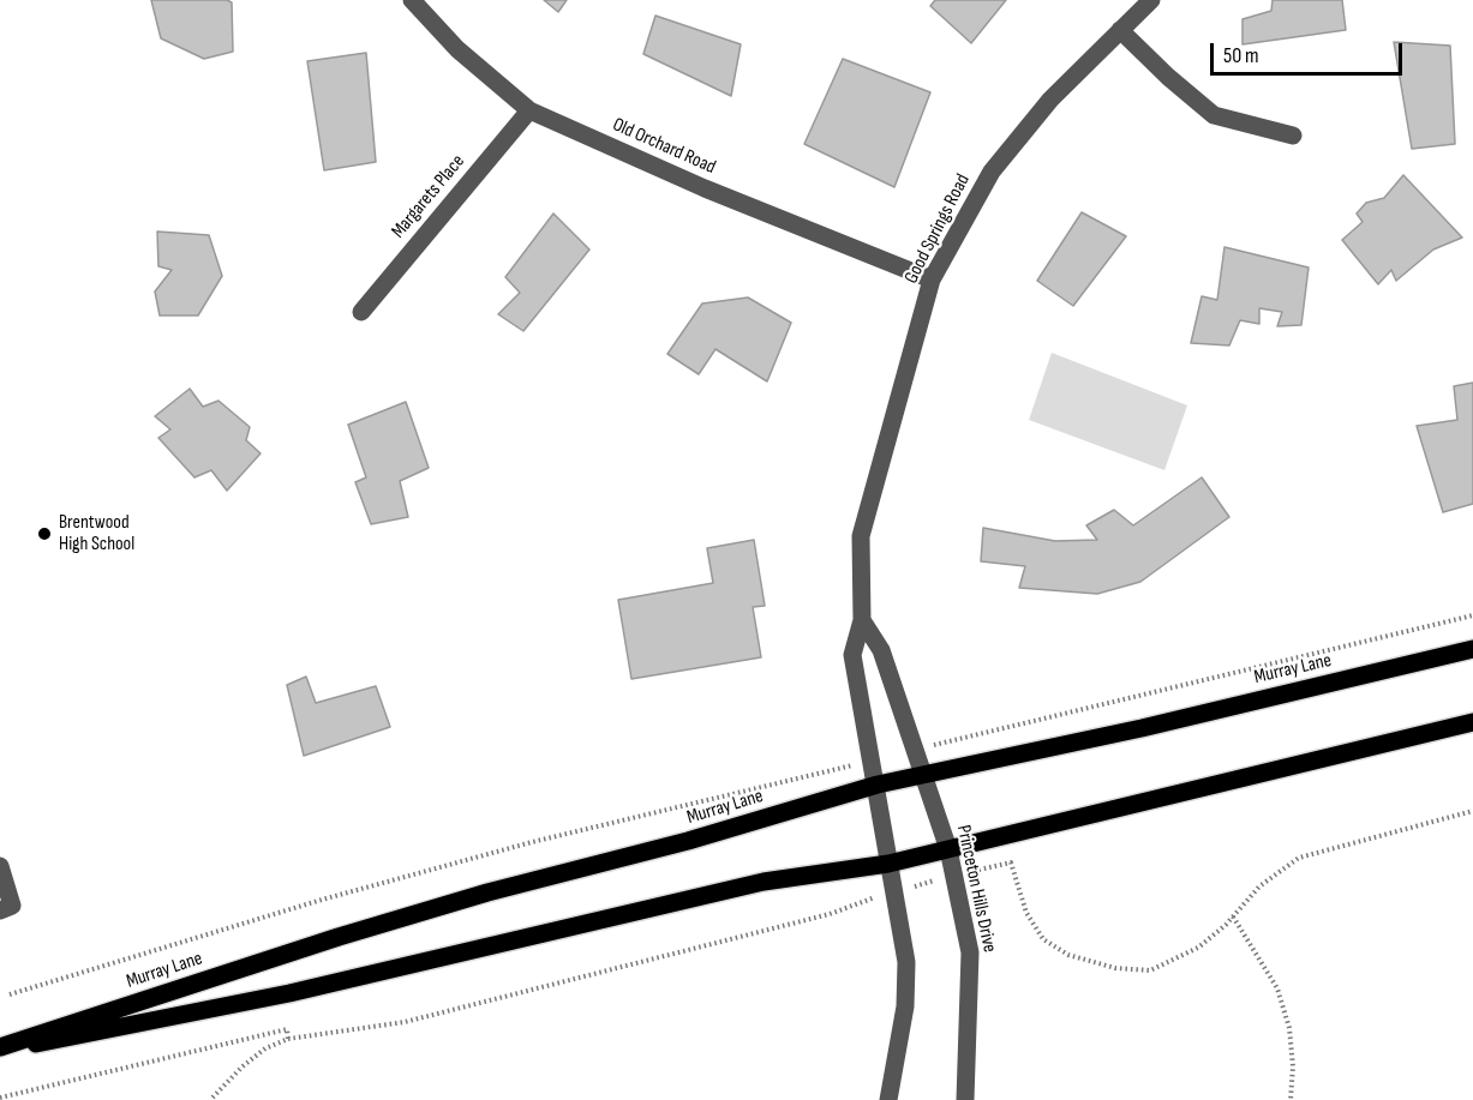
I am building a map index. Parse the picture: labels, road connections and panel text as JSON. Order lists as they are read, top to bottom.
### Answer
{
  "streets": {
    "main road": ["Murray Lane"],
    "street": [
      "Old Orchard Road",
      "Margarets Place",
      "Good Springs Road",
      "Princeton Hills Drive"
    ]
  },
  "crossings": [
    ["Old Orchard Road", "Margarets Place"],
    ["Old Orchard Road", "Good Springs Road"],
    ["Good Springs Road", "Murray Lane"],
    ["Murray Lane", "Princeton Hills Drive"]
  ],
  "places": ["Brentwood High School"],
  "scale_bar": "50 m"
}
